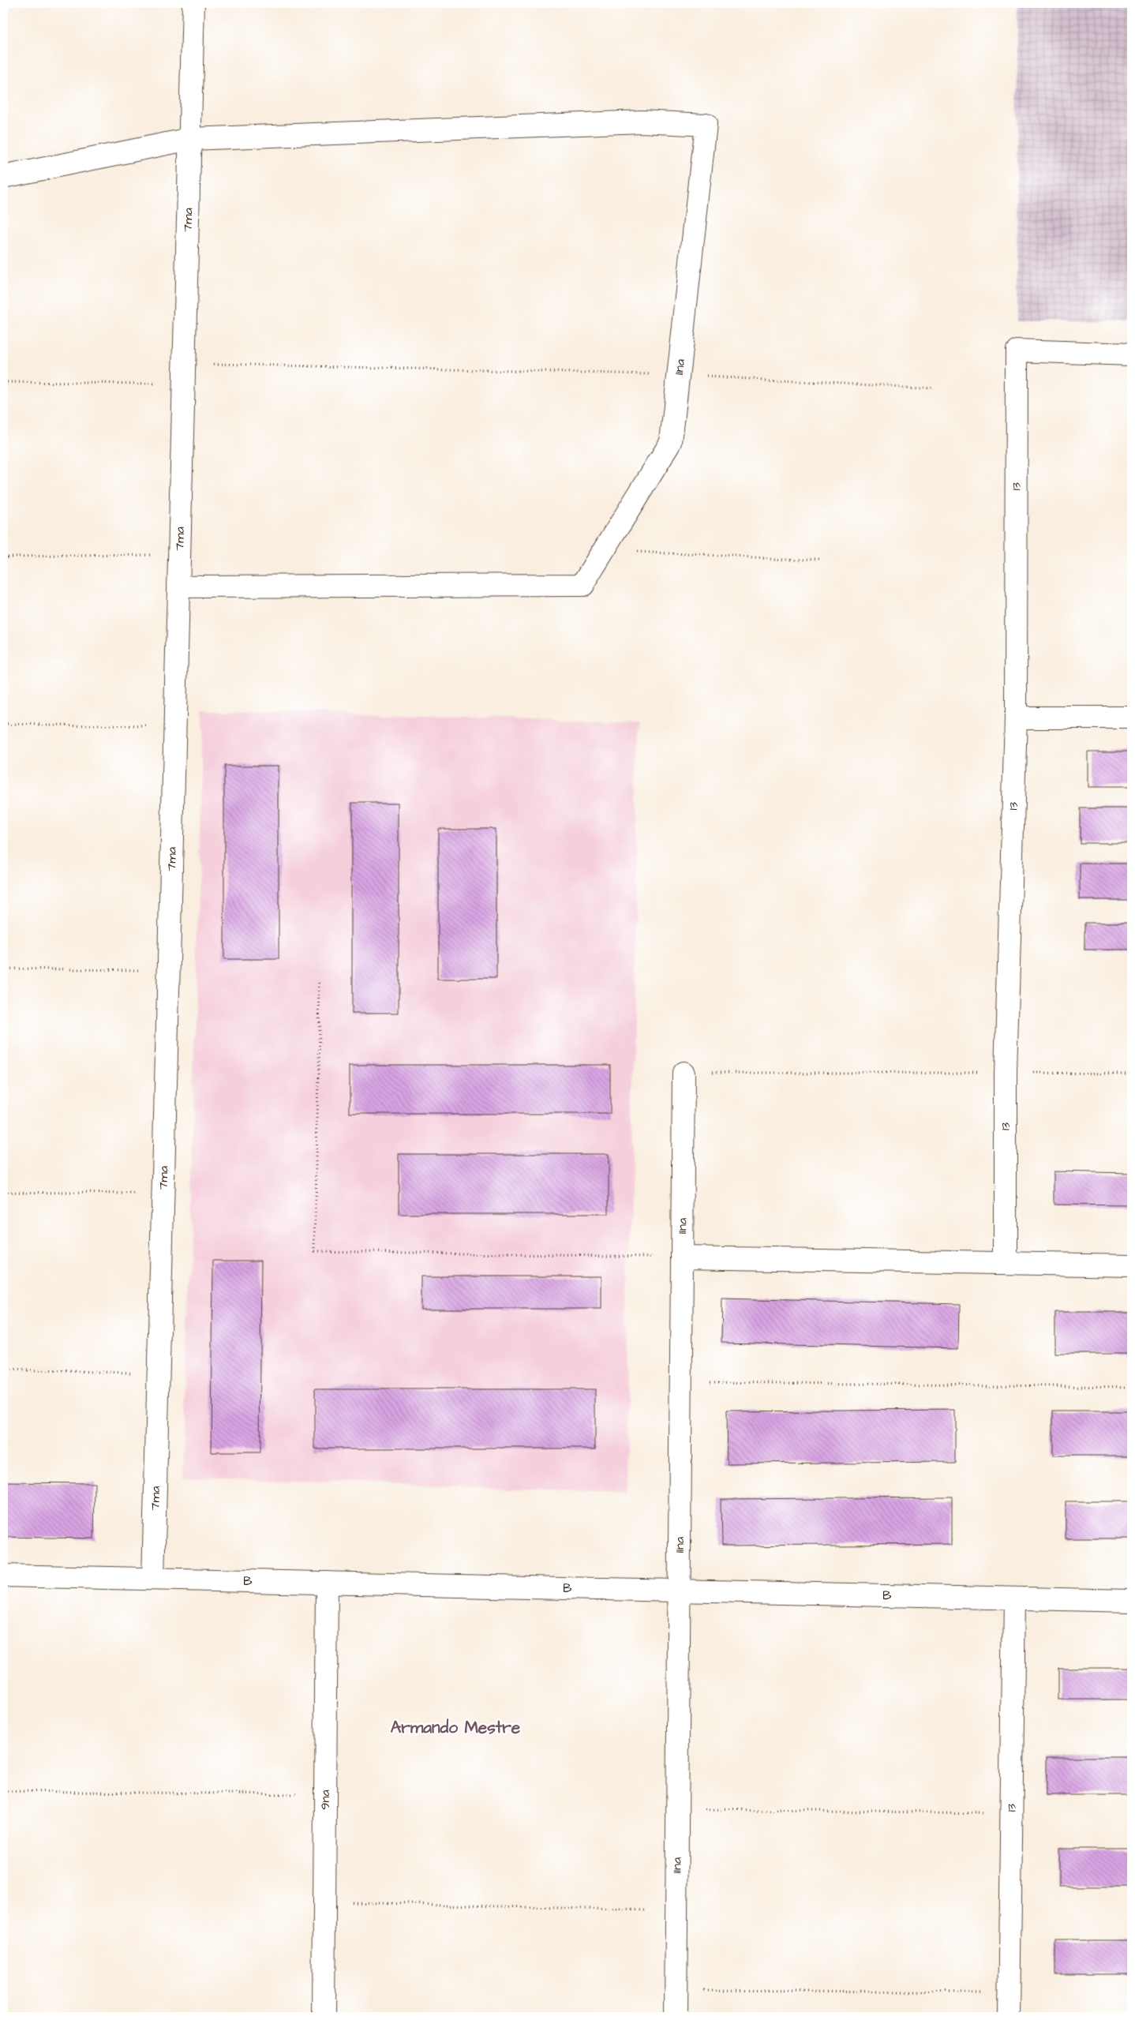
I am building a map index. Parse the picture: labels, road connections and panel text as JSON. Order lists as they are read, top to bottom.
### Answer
{
  "streets": {
    "street": [
      "7ma",
      "11na",
      "13",
      "B",
      "9na"
    ]
  },
  "crossings": [
    ["7ma", "11na"],
    ["7ma", "B"],
    ["11na", "B"],
    ["13", "B"],
    ["B", "9na"]
  ],
  "districts": ["Armando Mestre"]
}
